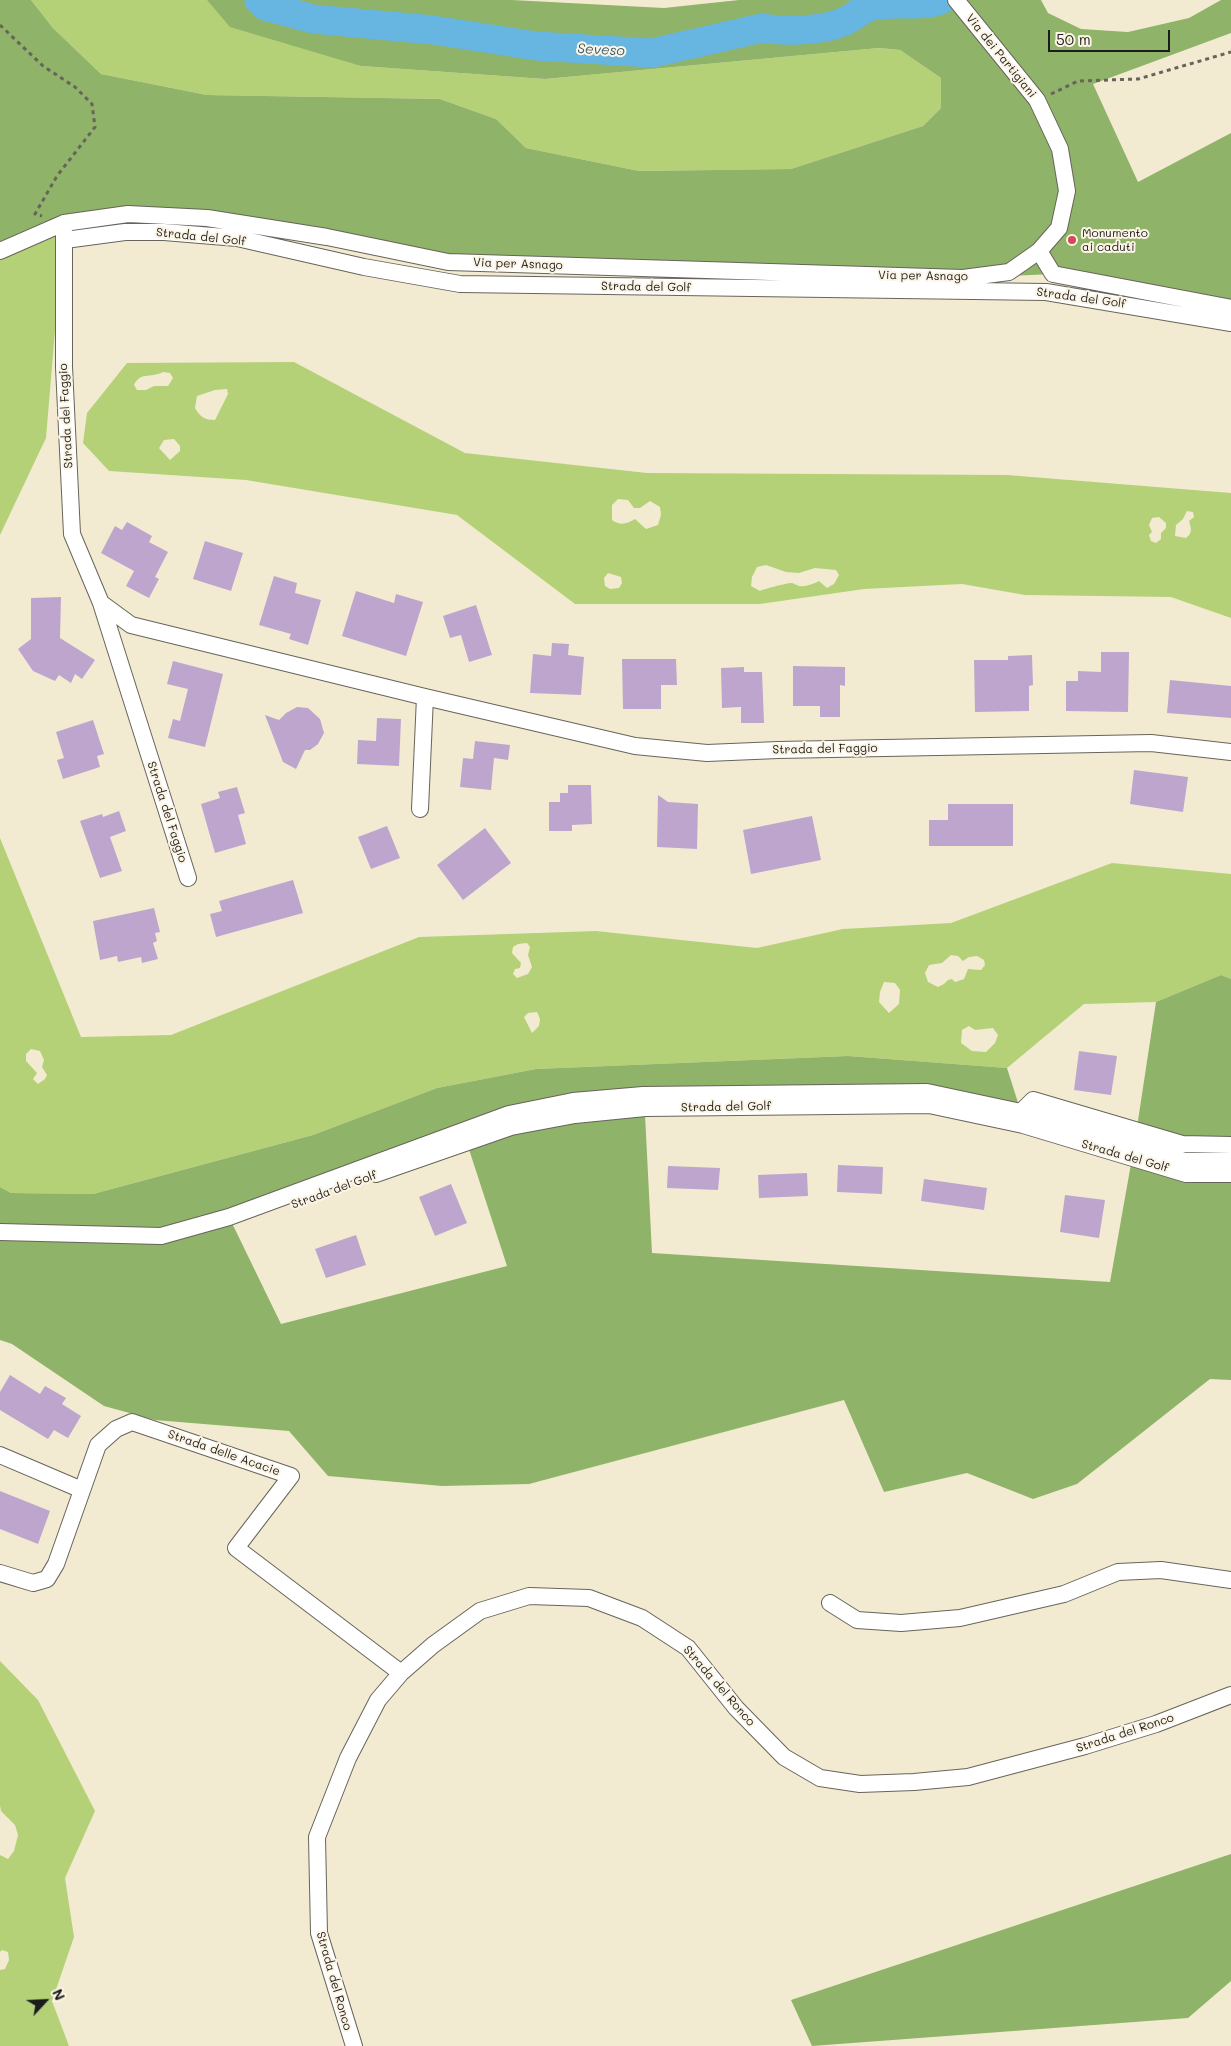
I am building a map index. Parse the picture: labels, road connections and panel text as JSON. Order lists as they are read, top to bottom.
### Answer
{
  "streets": {
    "street": [
      "Via dei Partigiani",
      "Strada del Golf",
      "Via per Asnago",
      "Strada del Faggio",
      "Strada delle Acacie",
      "Strada del Ronco"
    ]
  },
  "crossings": [
    ["Via dei Partigiani", "Strada del Golf"],
    ["Via dei Partigiani", "Via per Asnago"],
    ["Strada del Golf", "Via per Asnago"],
    ["Strada del Golf", "Strada del Faggio"],
    ["Via per Asnago", "Strada del Faggio"],
    ["Strada delle Acacie", "Strada del Ronco"]
  ],
  "water": ["Seveso"],
  "places": ["Monumento ai caduti"],
  "scale_bar": "50 m",
  "north": "top right"
}
